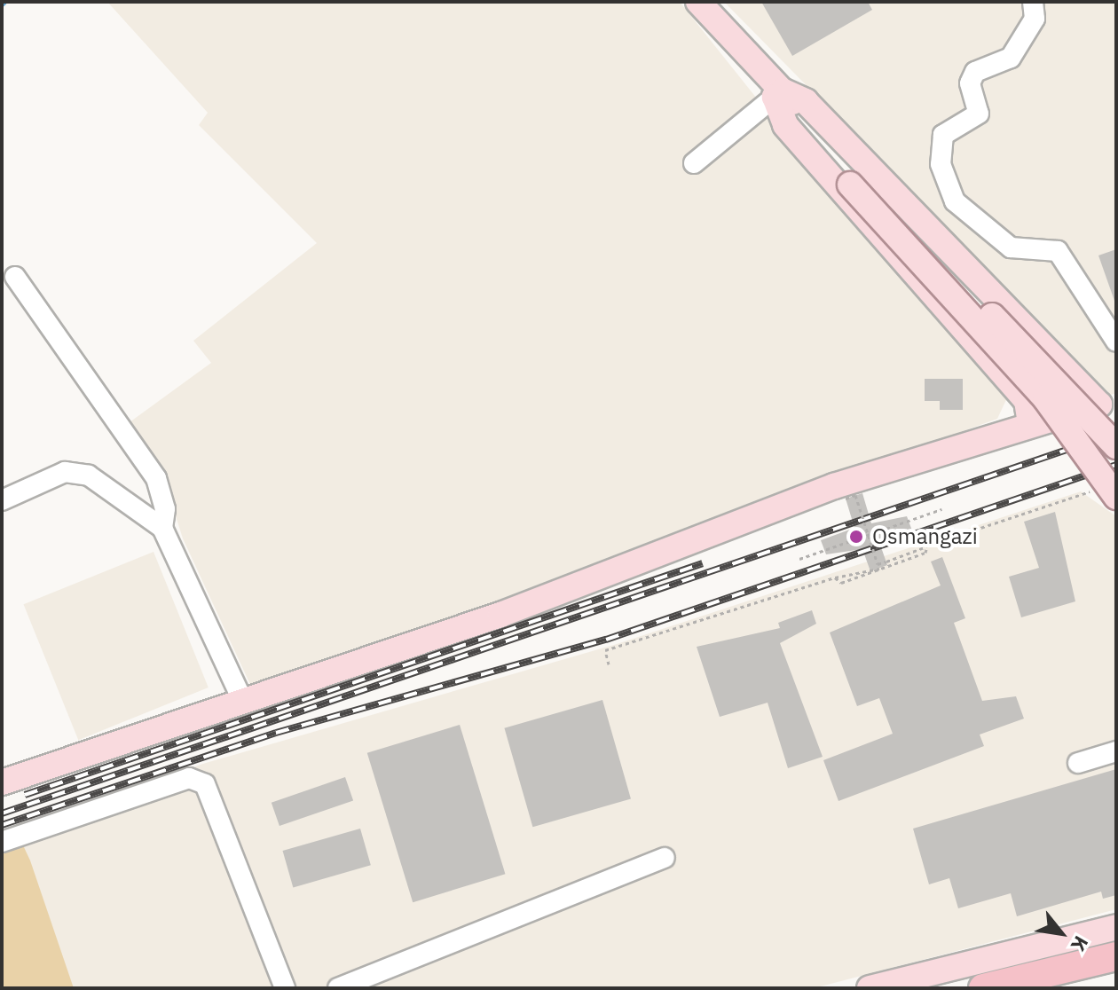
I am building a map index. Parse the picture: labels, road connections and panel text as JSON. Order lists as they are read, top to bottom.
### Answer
{
  "places": ["Osmangazi"],
  "north": "bottom right"
}
